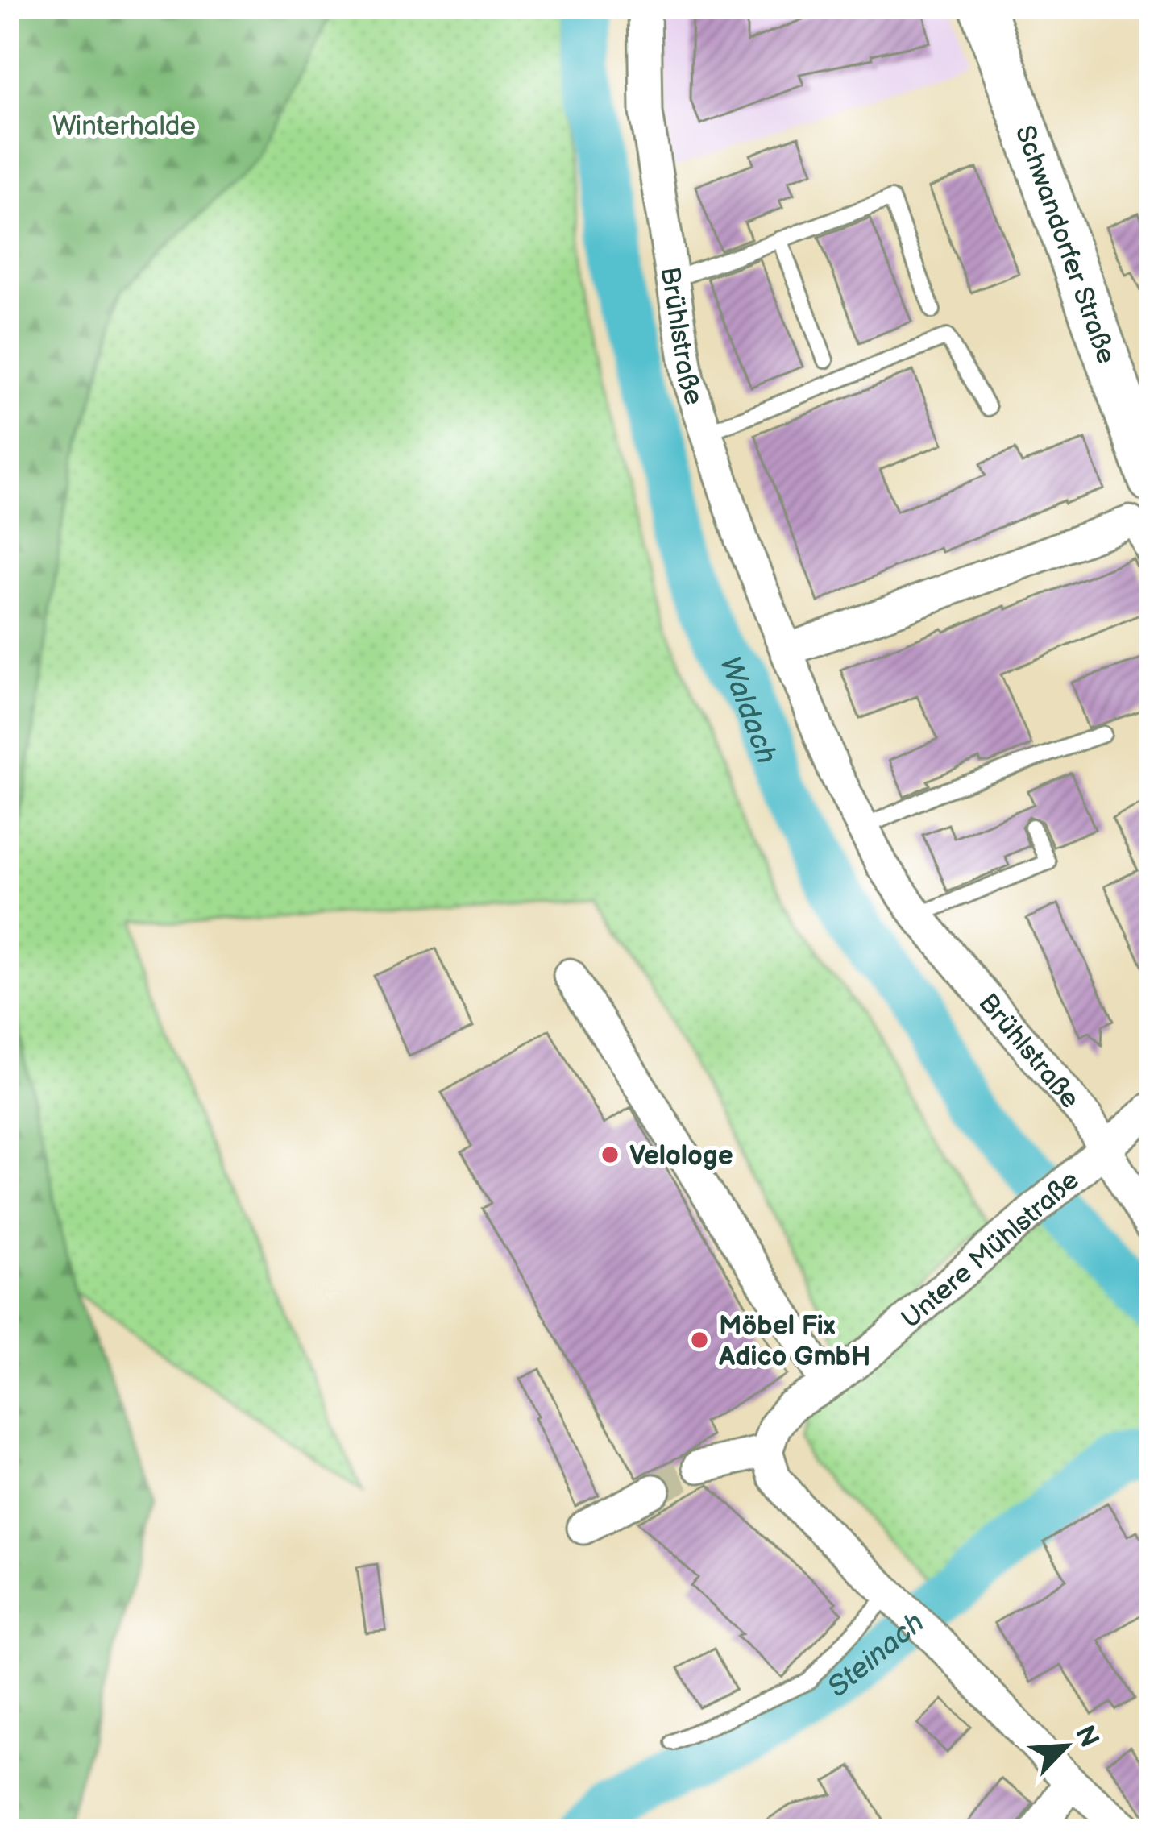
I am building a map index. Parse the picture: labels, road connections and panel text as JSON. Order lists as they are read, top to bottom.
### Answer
{
  "streets": {
    "main road": ["Schwandorfer Straße"],
    "street": ["Brühlstraße", "Untere Mühlstraße"]
  },
  "crossings": [
    ["Brühlstraße", "Untere Mühlstraße"]
  ],
  "water": ["Waldach", "Steinach"],
  "parks": ["Winterhalde"],
  "places": ["Velologe", "Möbel Fix Adico GmbH"],
  "north": "top right"
}
